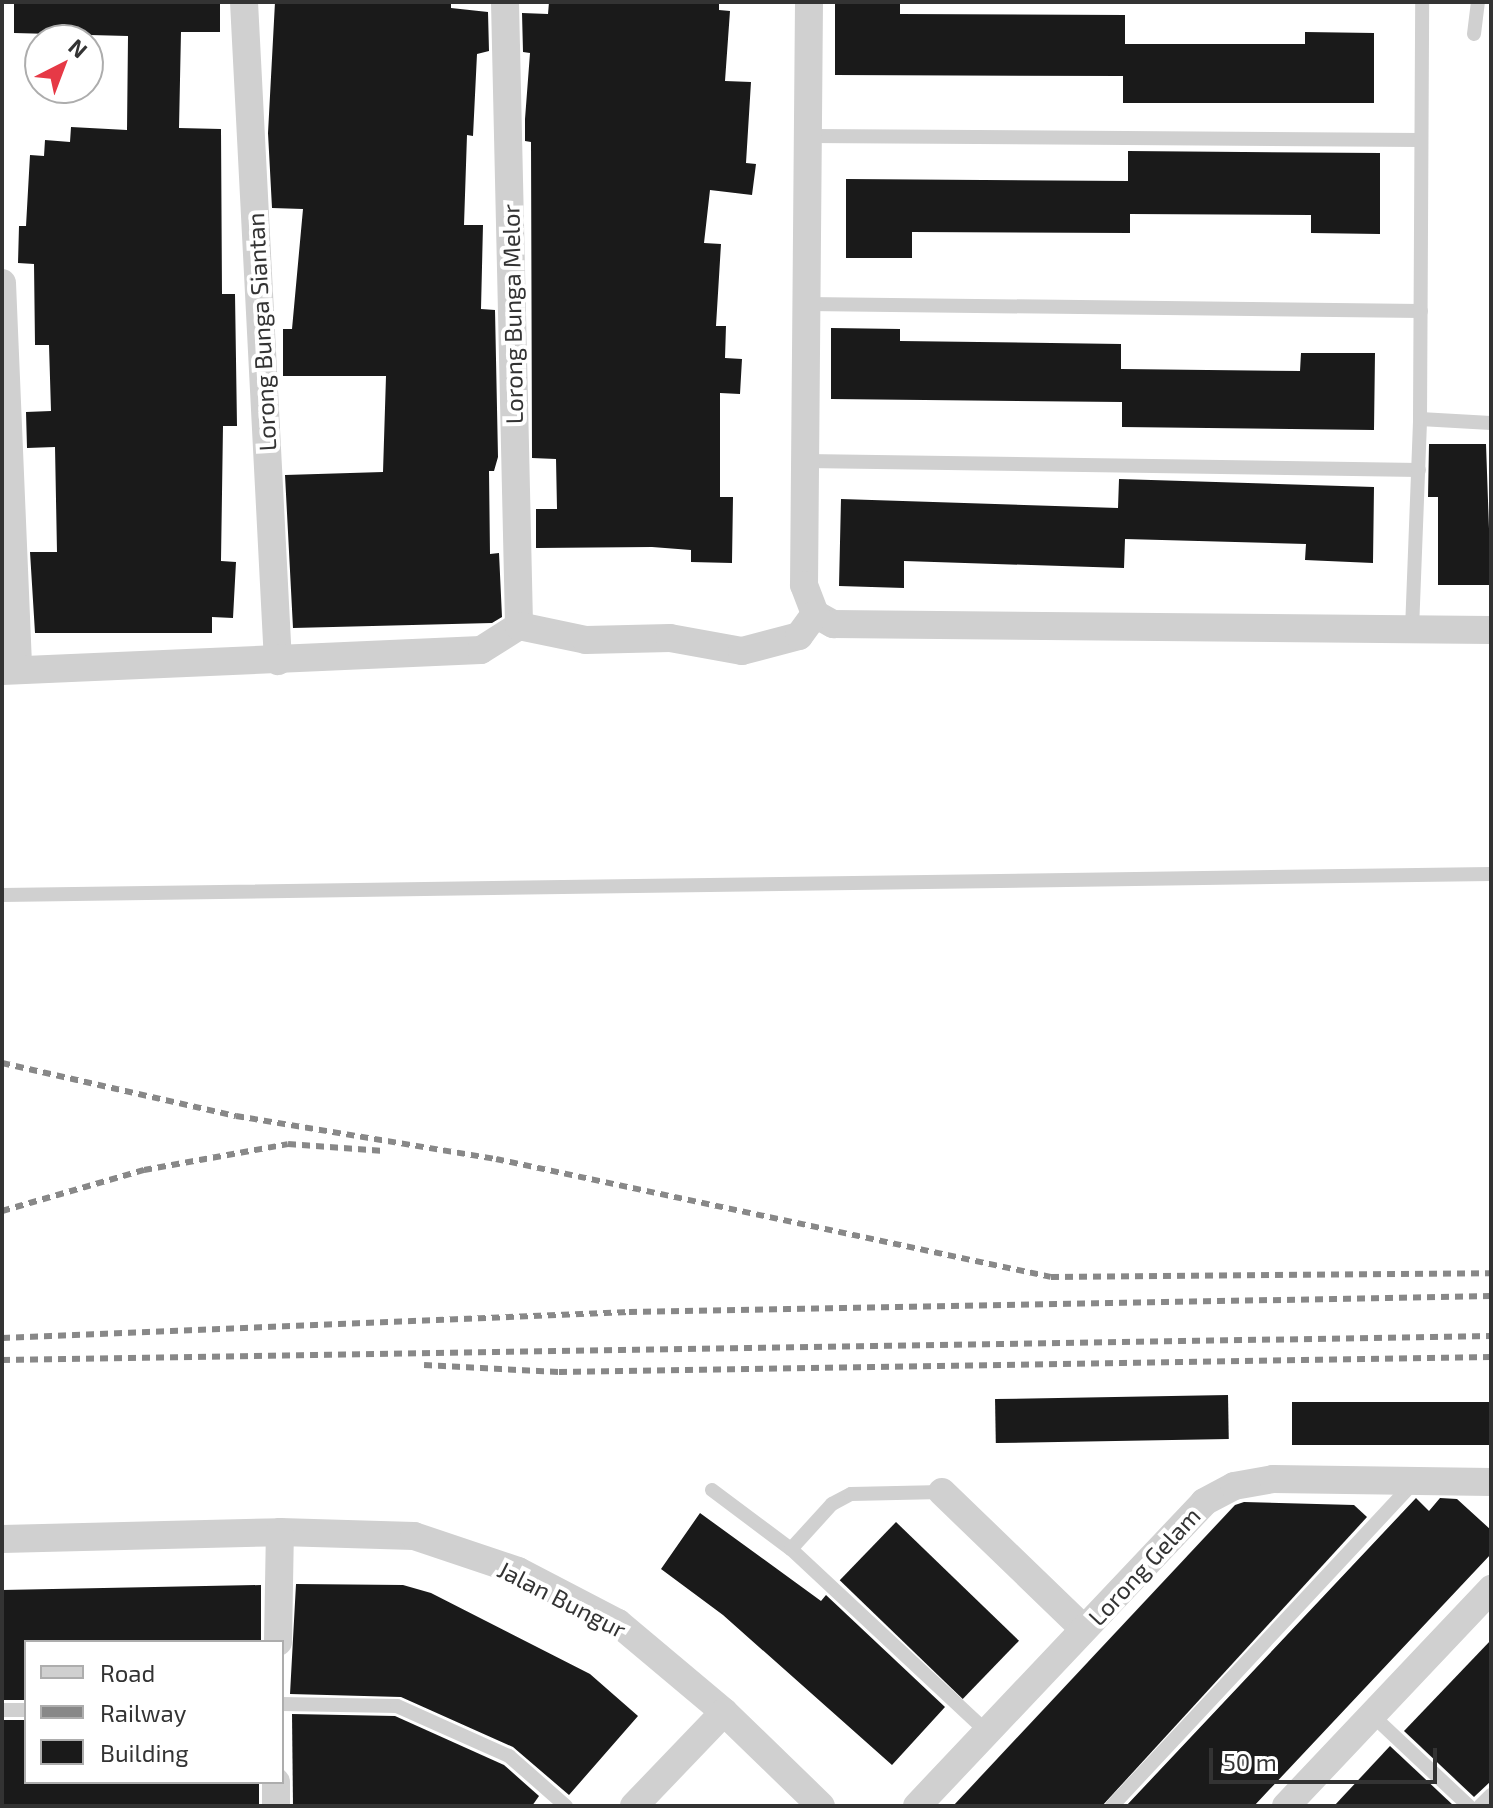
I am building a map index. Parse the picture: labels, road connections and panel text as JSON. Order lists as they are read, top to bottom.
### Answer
{
  "streets": {
    "street": [
      "Lorong Bunga Melor",
      "Lorong Bunga Siantan",
      "Lorong Gelam",
      "Jalan Bungur"
    ]
  },
  "legend": ["Road", "Railway", "Building"],
  "scale_bar": "50 m",
  "north": "top right"
}
